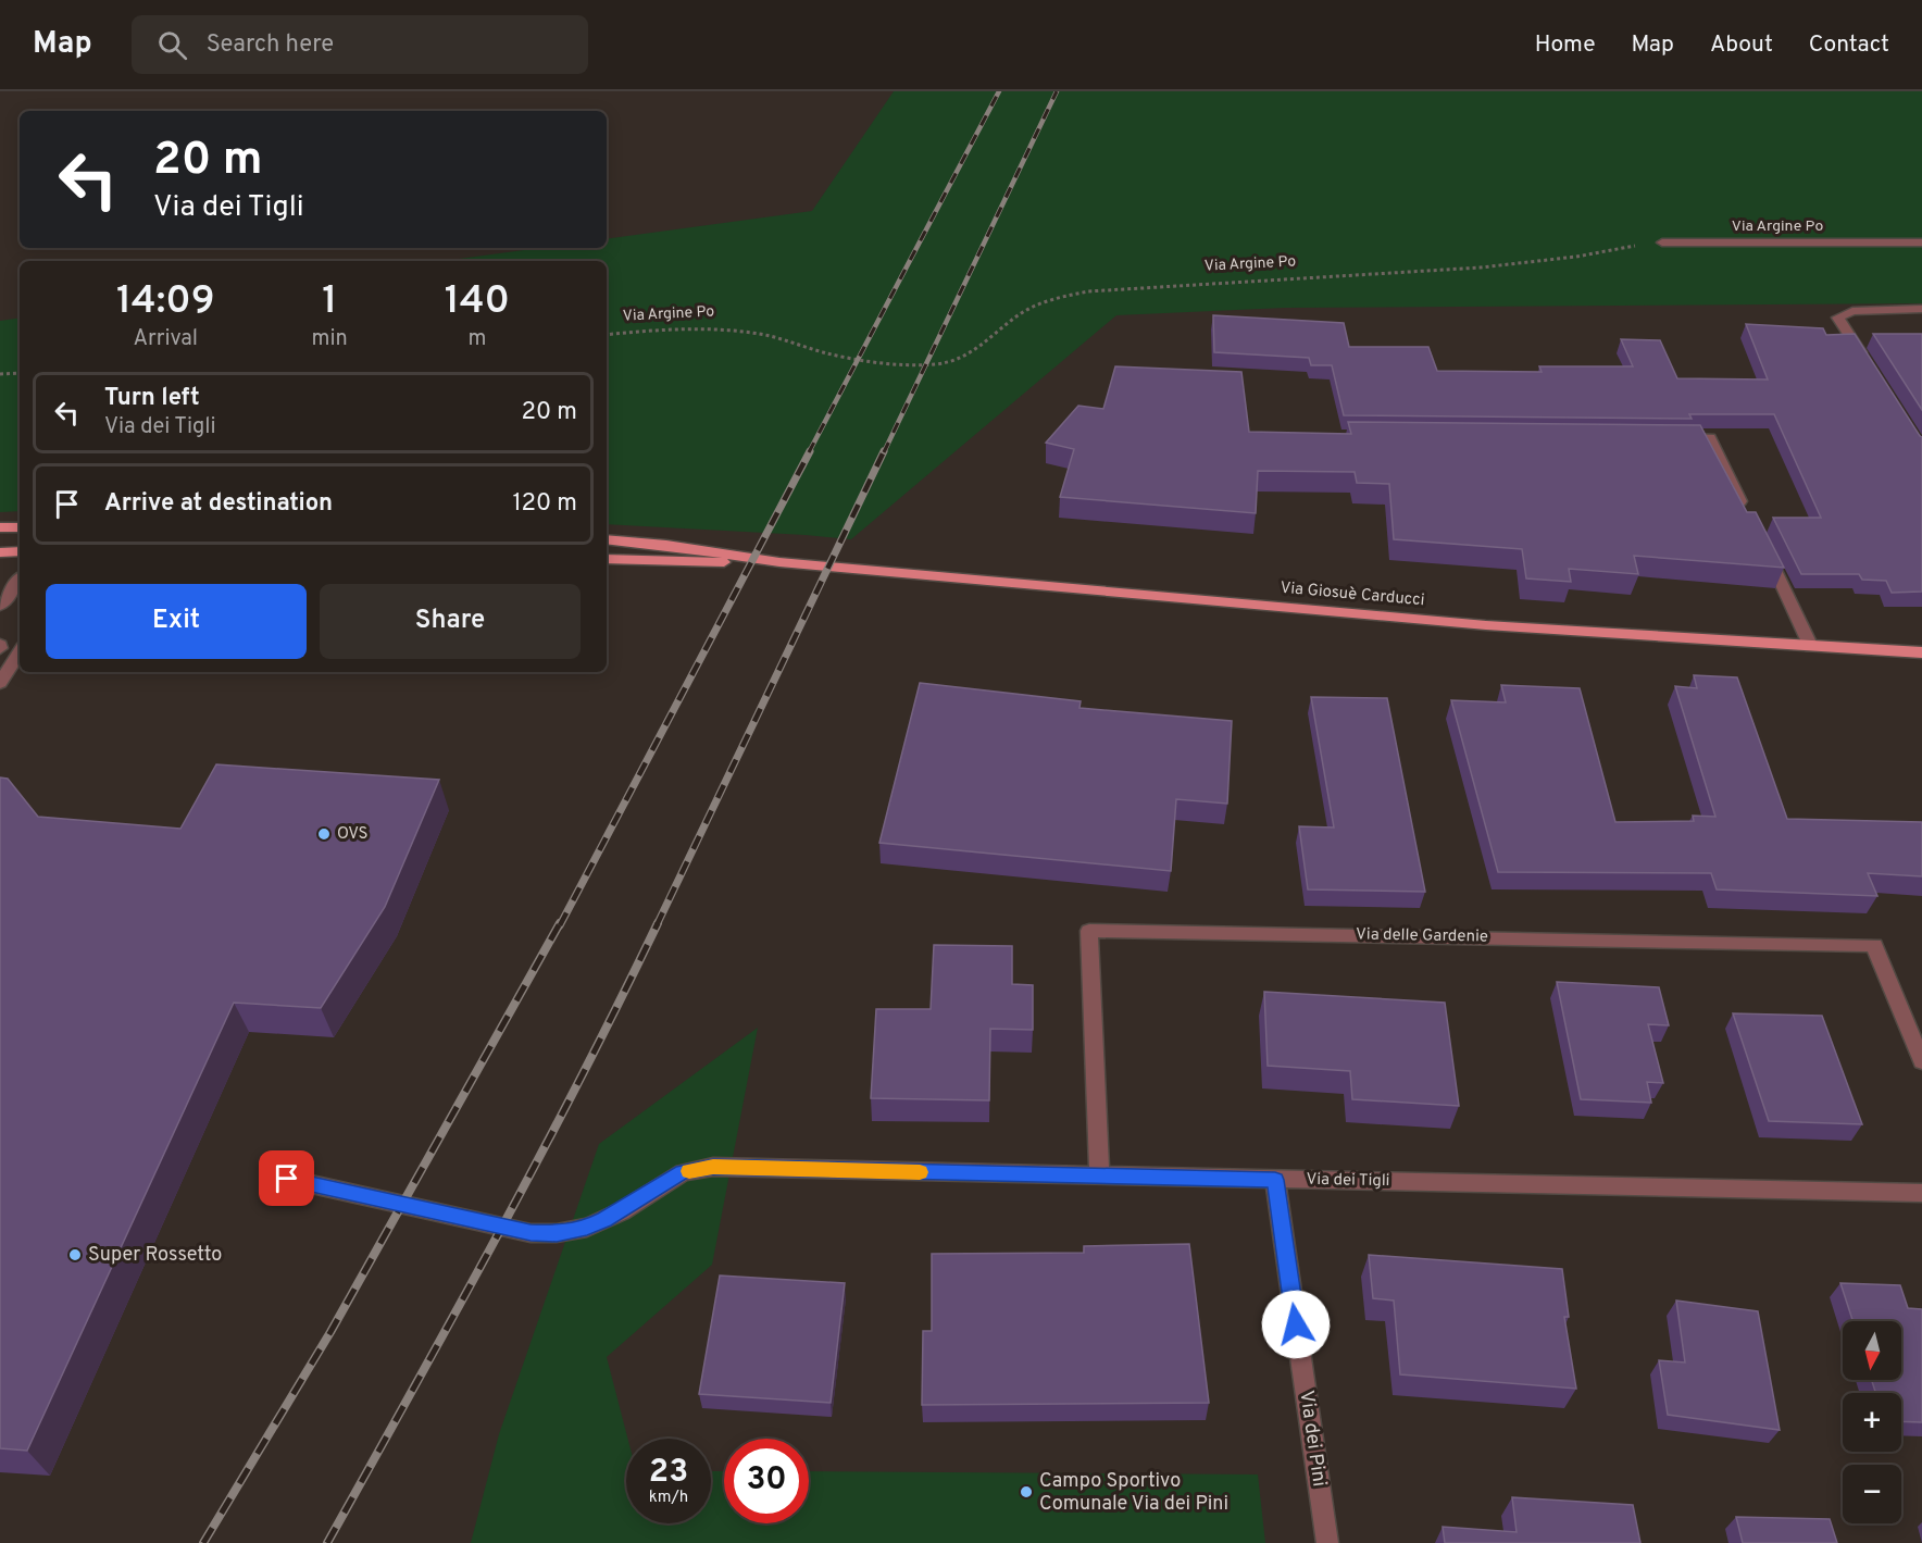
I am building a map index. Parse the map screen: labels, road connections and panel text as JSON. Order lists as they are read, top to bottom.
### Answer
{
  "streets": {
    "main road": ["Via Giosuè Carducci"],
    "street": [
      "Via Argine Po",
      "Via delle Gardenie",
      "Via dei Tigli",
      "Via dei Pini"
    ]
  },
  "crossings": [
    ["Via delle Gardenie", "Via dei Tigli"],
    ["Via dei Tigli", "Via dei Pini"]
  ],
  "places": ["OVS", "Super Rossetto", "Campo Sportivo Comunale Via dei Pini"],
  "north": "bottom",
  "page": {
    "header": "Map",
    "search": "Search here",
    "nav": [
      "Home",
      "Map",
      "About",
      "Contact"
    ],
    "turn": ["20 m", "Via dei Tigli"],
    "eta": [
      "14:09",
      "Arrival",
      "1",
      "min",
      "140",
      "m"
    ],
    "list": [
      {
        "name": "Turn left",
        "note": "Via dei Tigli",
        "value": "20 m"
      },
      {
        "name": "Arrive at destination",
        "value": "120 m"
      }
    ],
    "buttons": ["Exit", "Share"],
    "map_buttons": ["+", "−"],
    "speed": "23 km/h",
    "limit": "30"
  }
}
